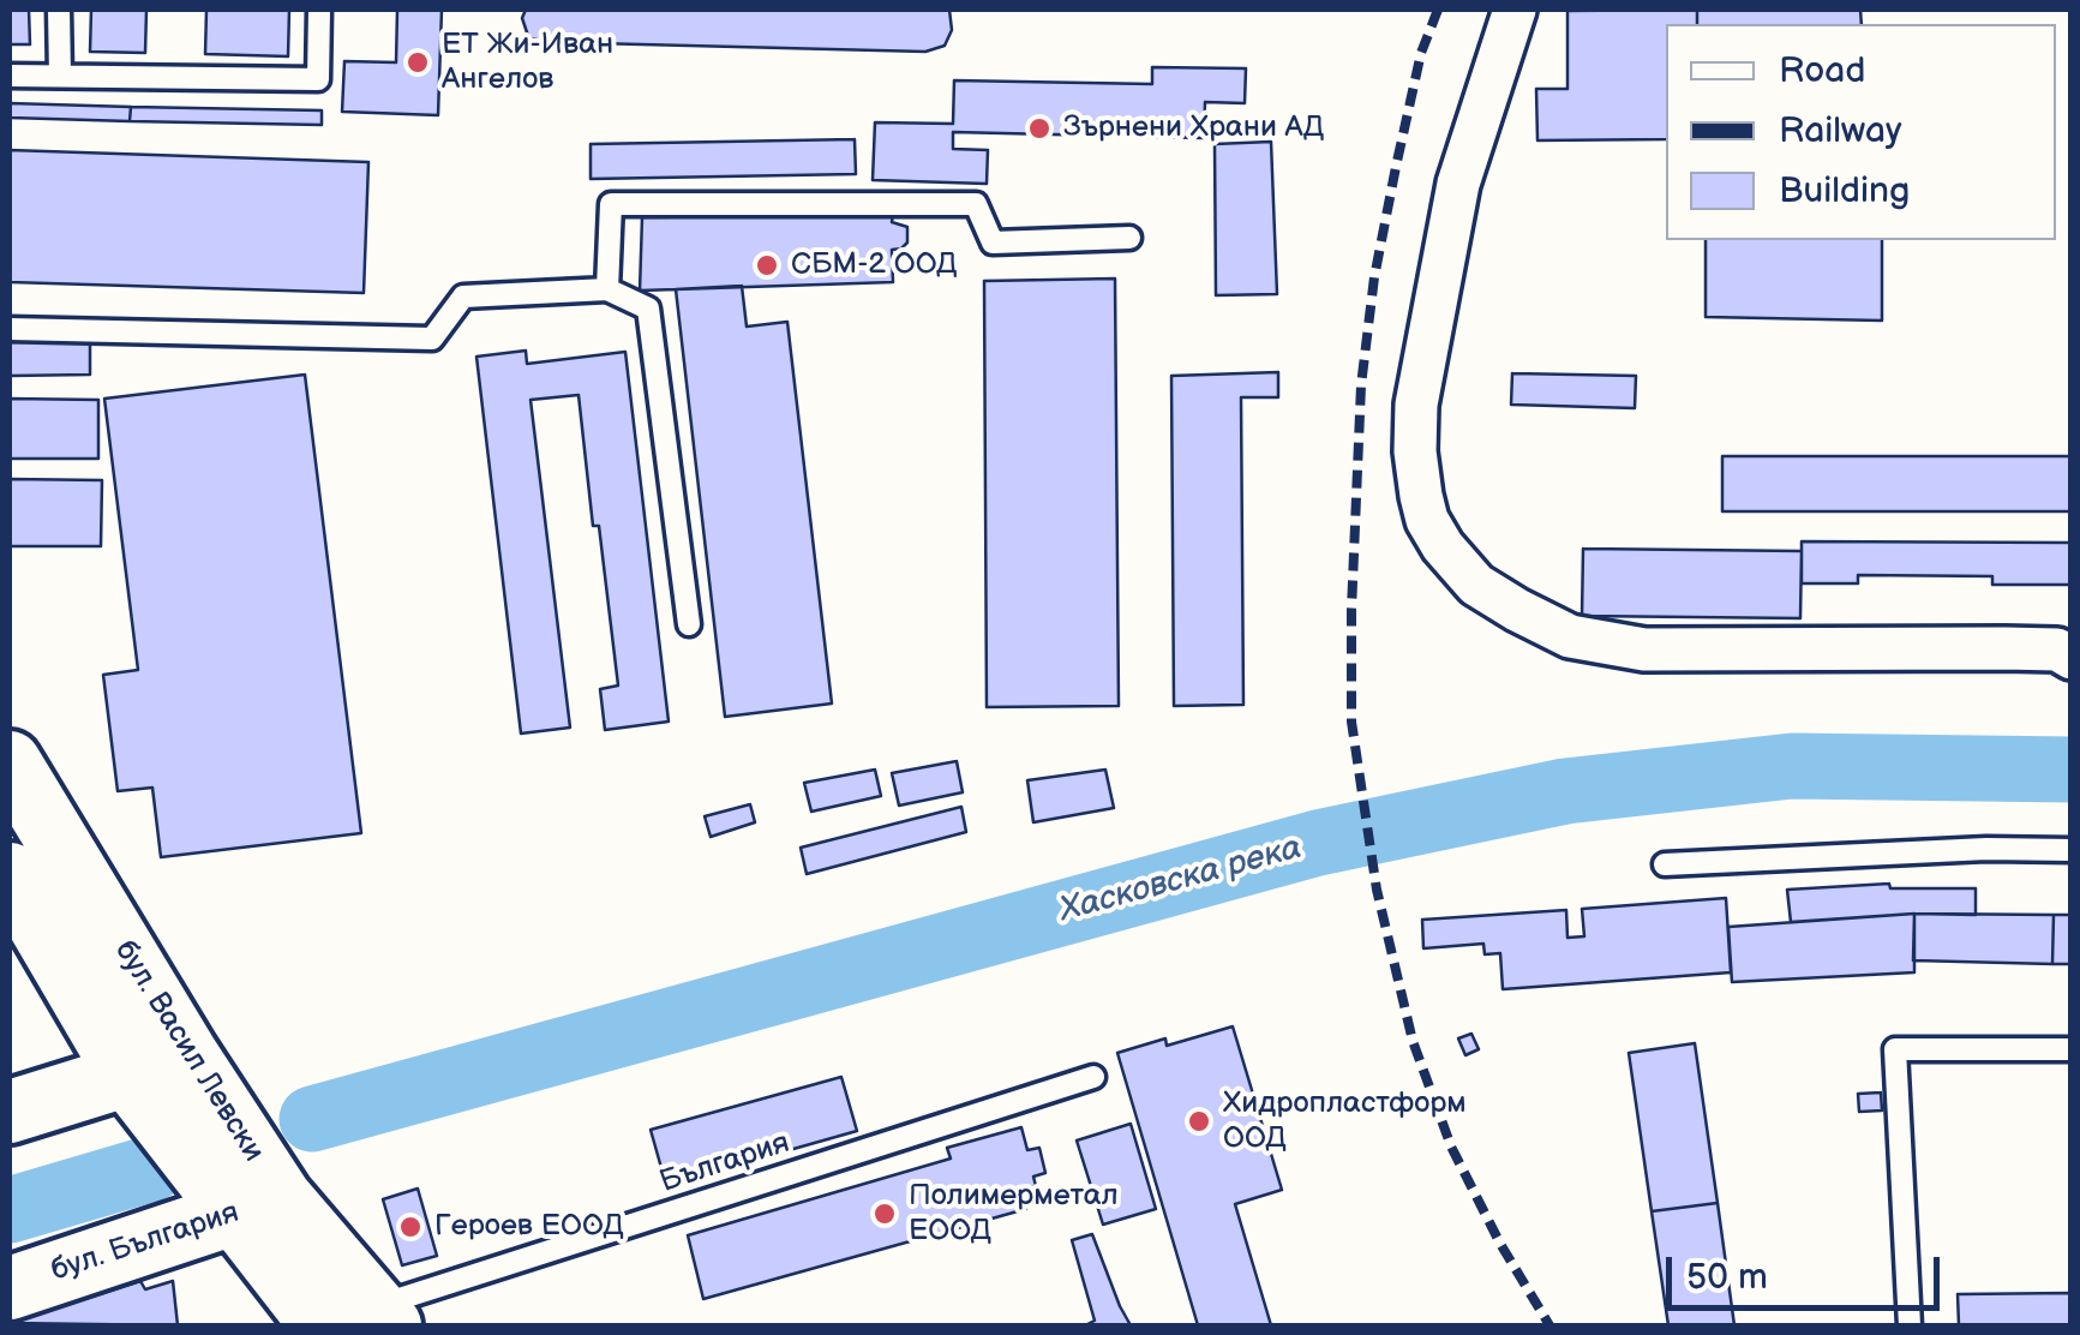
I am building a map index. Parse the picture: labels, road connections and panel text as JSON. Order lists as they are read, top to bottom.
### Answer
{
  "streets": {
    "main road": ["бул. Васил Левски", "бул. България"],
    "lane": ["България"]
  },
  "crossings": [
    ["бул. Васил Левски", "България"],
    ["бул. Васил Левски", "бул. България"]
  ],
  "water": ["Хасковска река"],
  "places": [
    "ЕТ Жи-Иван Ангелов",
    "Зърнени Храни АД",
    "СБМ-2 ООД",
    "Хидропластформ ООД",
    "Полимерметал ЕООД",
    "Героев ЕООД"
  ],
  "legend": ["Road", "Railway", "Building"],
  "scale_bar": "50 m"
}
